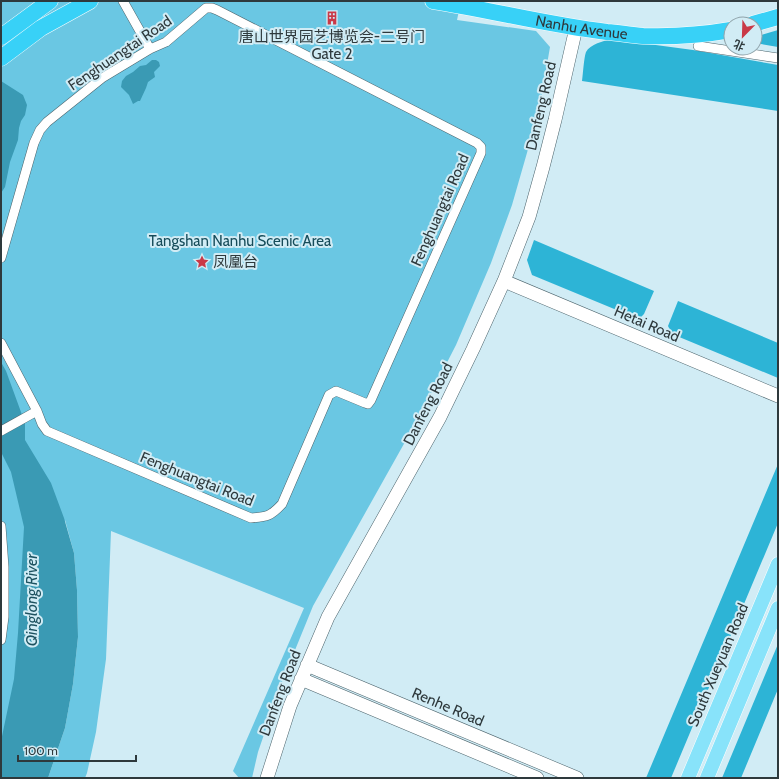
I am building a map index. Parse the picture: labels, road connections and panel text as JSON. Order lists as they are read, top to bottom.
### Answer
{
  "streets": {
    "highway": ["Nanhu Avenue"],
    "main road": [
      "Danfeng Road",
      "Hetai Road",
      "South Xueyuan Road",
      "Renhe Road"
    ],
    "street": ["Fenghuangtai Road"]
  },
  "crossings": [
    ["Nanhu Avenue", "Danfeng Road"],
    ["Danfeng Road", "Hetai Road"],
    ["Danfeng Road", "Renhe Road"]
  ],
  "water": ["Qinglong River"],
  "parks": ["Tangshan Nanhu Scenic Area"],
  "places": {
    "building": ["唐山世界园艺博览会-二号门 Gate 2"],
    "place": ["凤凰台"]
  },
  "scale_bar": "100 m",
  "north": "bottom left"
}
